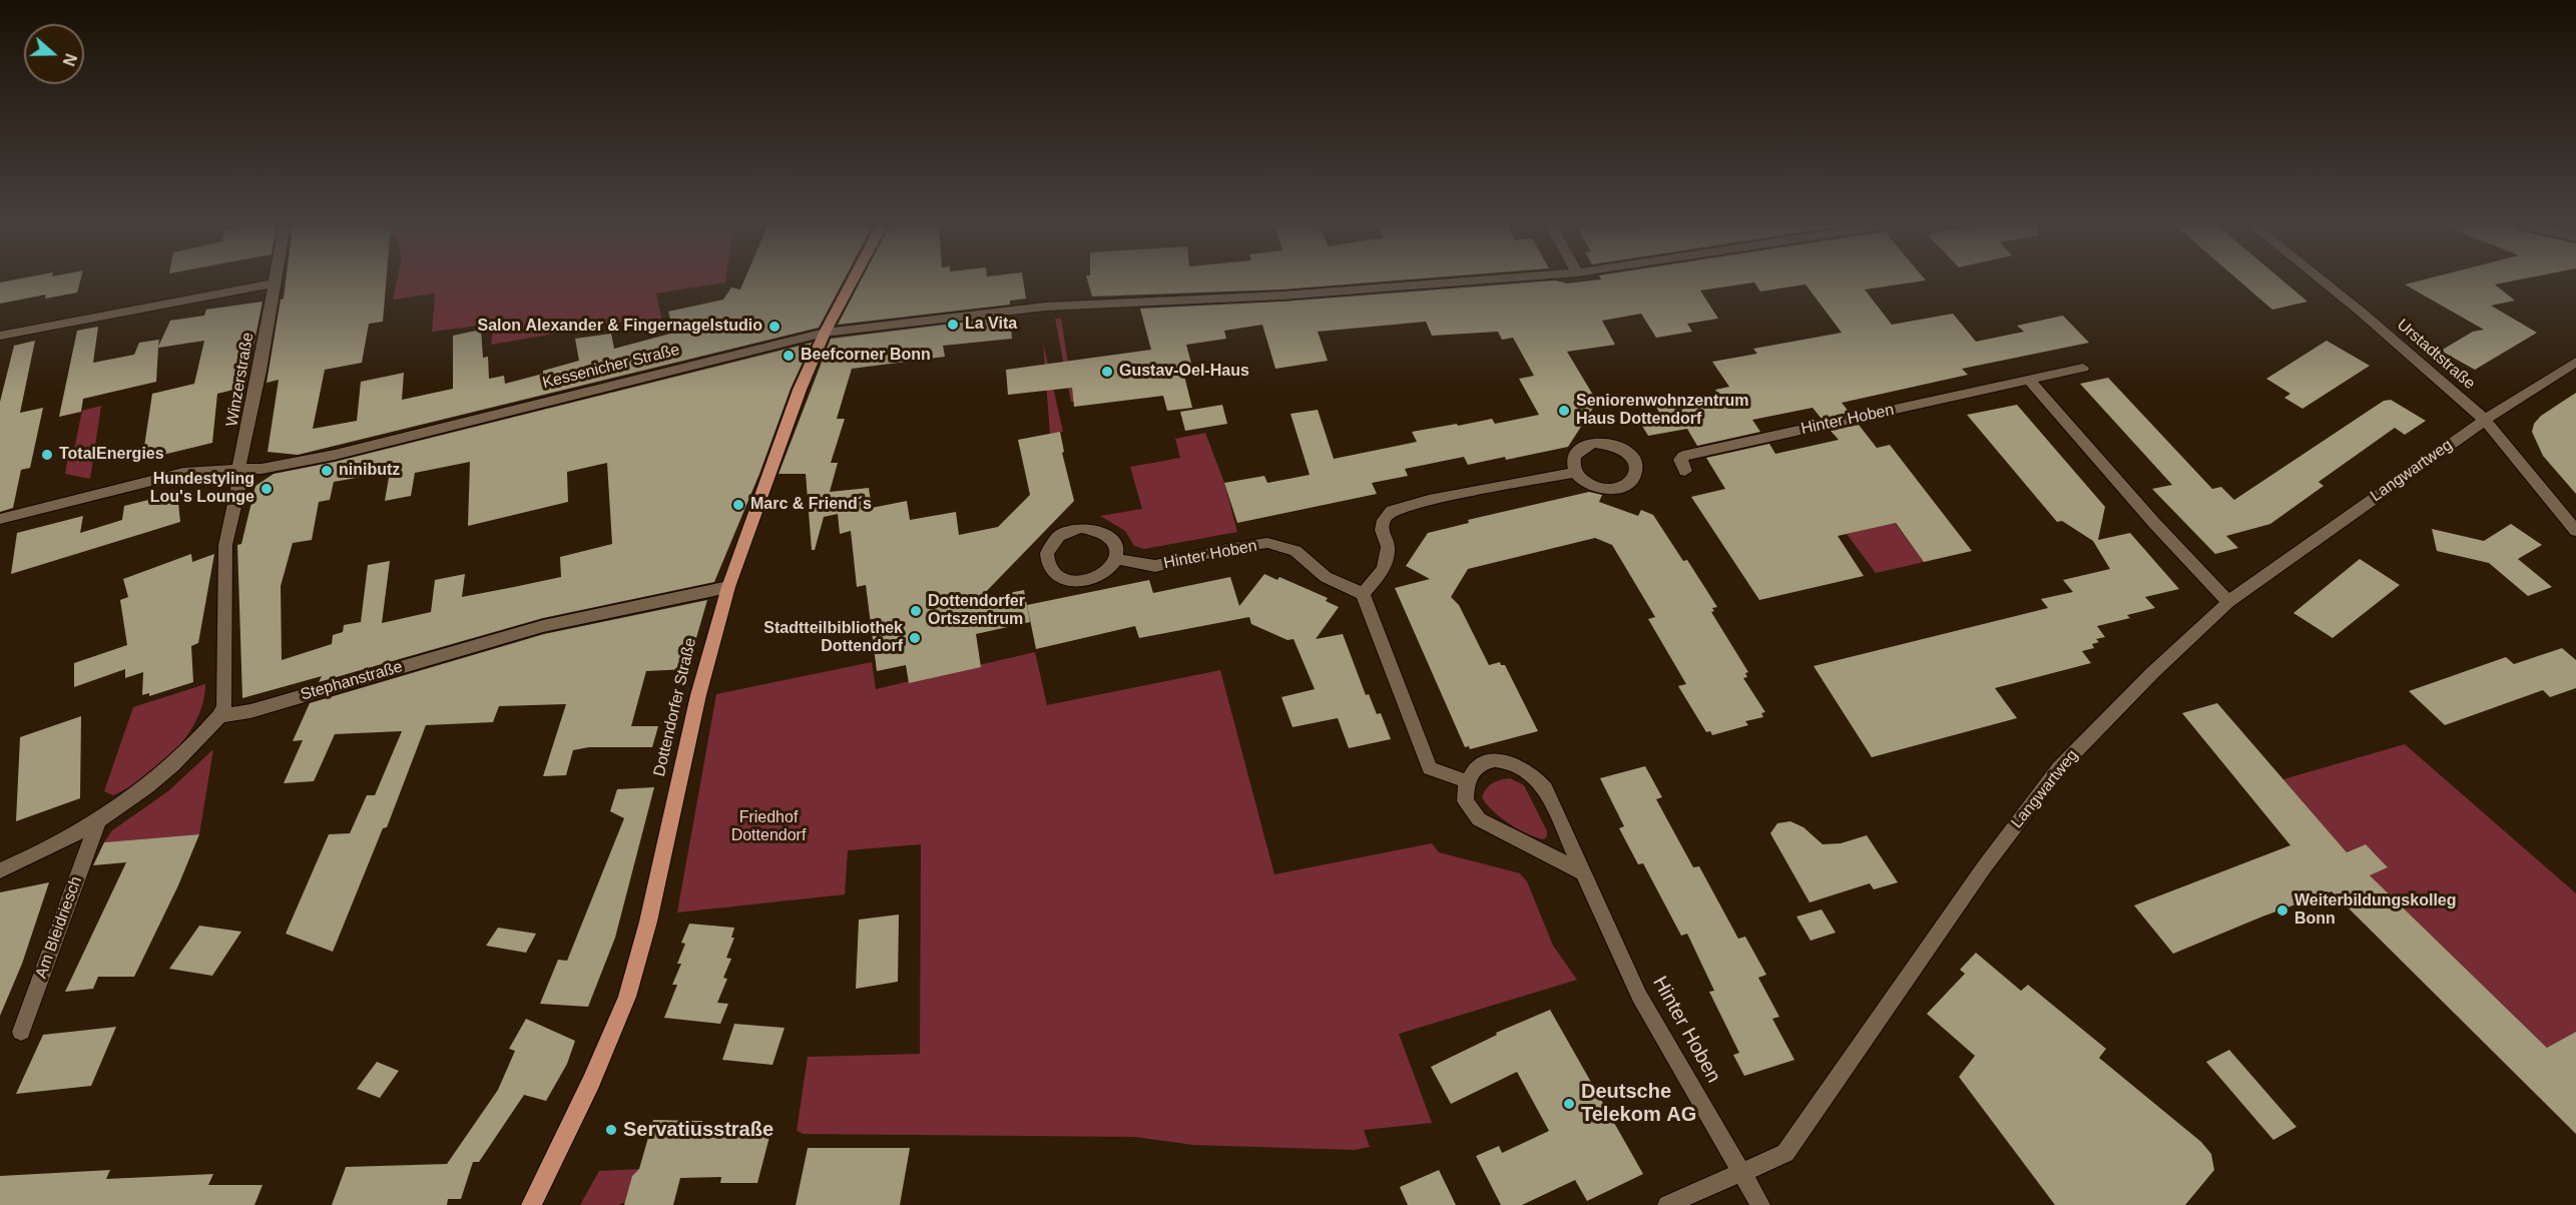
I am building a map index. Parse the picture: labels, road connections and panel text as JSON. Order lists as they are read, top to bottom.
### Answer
{
  "streets": {
    "main road": ["Dottendorfer Straße"],
    "street": [
      "Urstadtstraße",
      "Kessenicher Straße",
      "Winzerstraße",
      "Hinter Hoben",
      "Langwartweg",
      "Stephanstraße",
      "Am Bleidriesch"
    ]
  },
  "crossings": [
    ["Urstadtstraße", "Langwartweg"],
    ["Kessenicher Straße", "Winzerstraße"],
    ["Kessenicher Straße", "Dottendorfer Straße"],
    ["Hinter Hoben", "Langwartweg"],
    ["Stephanstraße", "Dottendorfer Straße"]
  ],
  "parks": ["Friedhof Dottendorf"],
  "places": [
    "La Vita",
    "Salon Alexander & Fingernagelstudio",
    "Beefcorner Bonn",
    "Gustav-Oel-Haus",
    "Seniorenwohnzentrum Haus Dottendorf",
    "TotalEnergies",
    "ninibutz",
    "Hundestyling Lou's Lounge",
    "Marc & Friend´s",
    "Dottendorfer Ortszentrum",
    "Stadtteilbibliothek Dottendorf",
    "Weiterbildungskolleg Bonn",
    "Deutsche Telekom AG",
    "Servatiusstraße"
  ],
  "north": "right"
}
